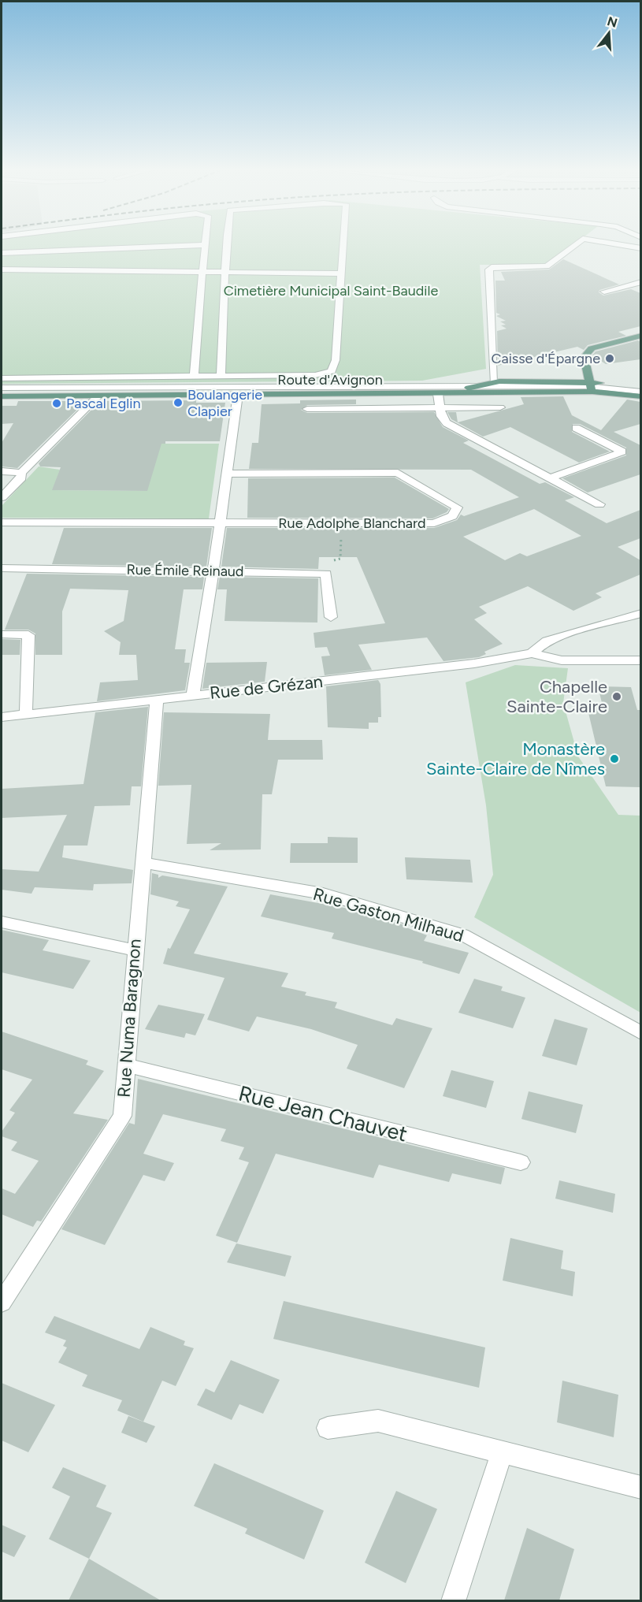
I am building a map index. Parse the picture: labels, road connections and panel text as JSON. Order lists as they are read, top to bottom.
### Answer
{
  "streets": {
    "main road": ["Route d'Avignon"],
    "street": [
      "Rue Adolphe Blanchard",
      "Rue Émile Reinaud",
      "Rue de Grézan",
      "Rue Gaston Milhaud",
      "Rue Numa Baragnon",
      "Rue Jean Chauvet"
    ]
  },
  "crossings": [
    ["Rue de Grézan", "Rue Numa Baragnon"],
    ["Rue Gaston Milhaud", "Rue Numa Baragnon"],
    ["Rue Numa Baragnon", "Rue Jean Chauvet"]
  ],
  "parks": ["Cimetière Municipal Saint-Baudile"],
  "places": [
    "Caisse d'Épargne",
    "Boulangerie Clapier",
    "Pascal Eglin",
    "Chapelle Sainte-Claire",
    "Monastère Sainte-Claire de Nîmes"
  ],
  "north": "top"
}
